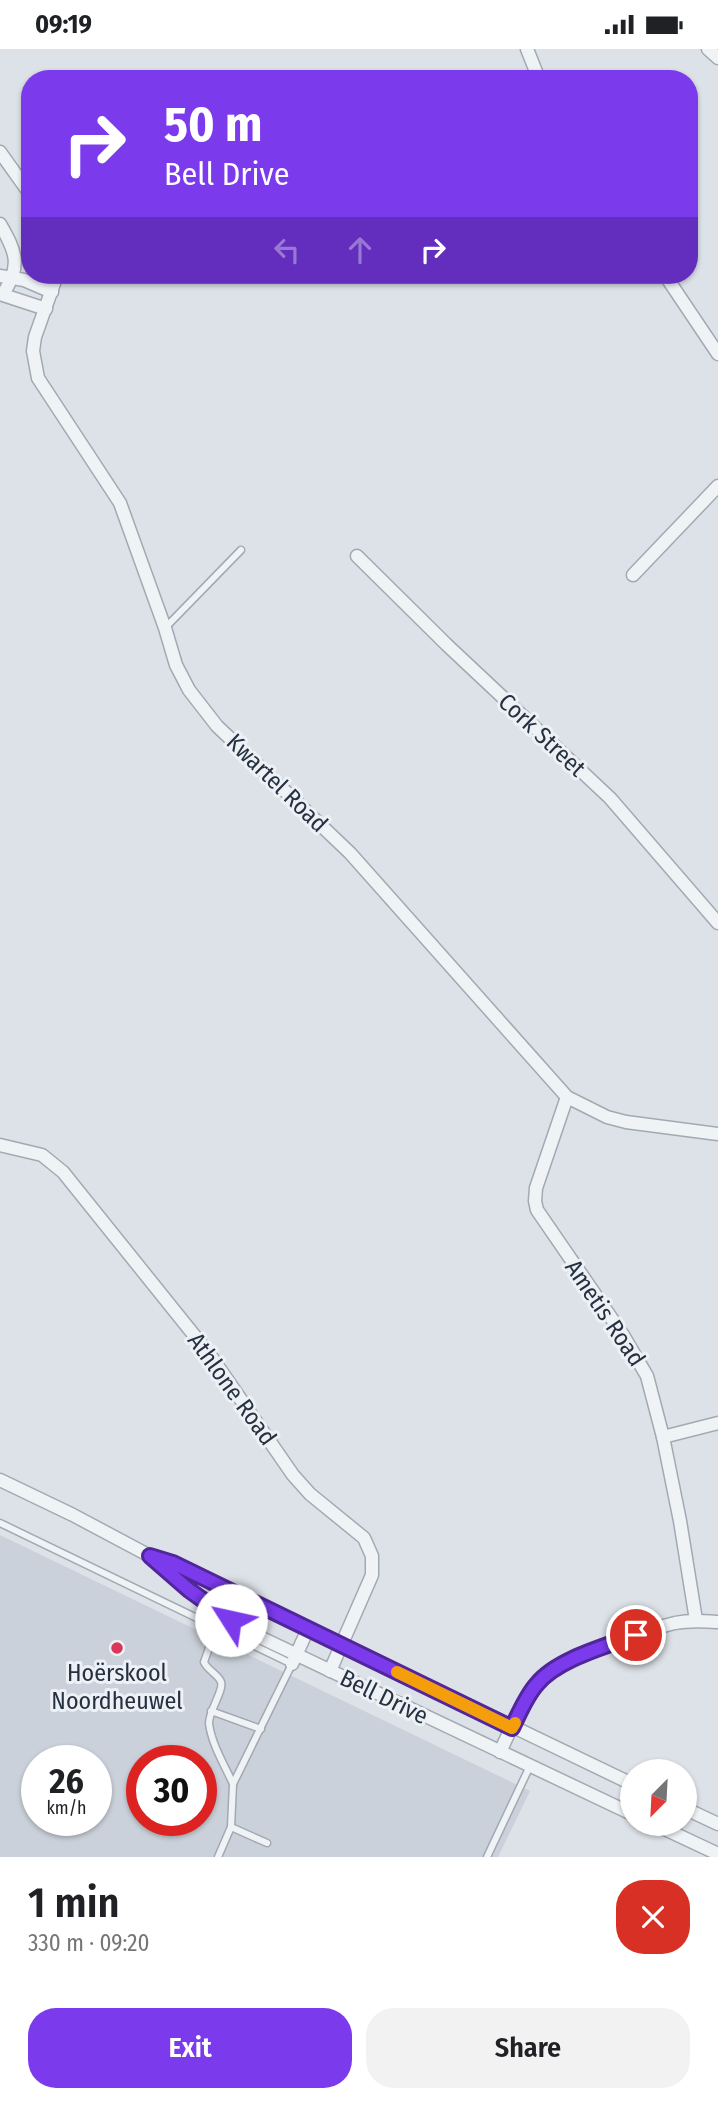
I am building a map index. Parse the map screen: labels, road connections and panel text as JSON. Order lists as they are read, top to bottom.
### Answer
{
  "streets": {
    "street": [
      "Cork Street",
      "Kwartel Road",
      "Ametis Road",
      "Athlone Road",
      "Bell Drive"
    ]
  },
  "crossings": [
    ["Kwartel Road", "Ametis Road"],
    ["Athlone Road", "Bell Drive"]
  ],
  "places": ["Hoërskool Noordheuwel"],
  "north": "bottom left",
  "page": {
    "status": "09:19",
    "turn": ["50 m", "Bell Drive"],
    "speed": "26 km/h",
    "limit": "30",
    "heading": ["1 min", "330 m · 09:20"],
    "buttons": ["Exit", "Share"]
  }
}
